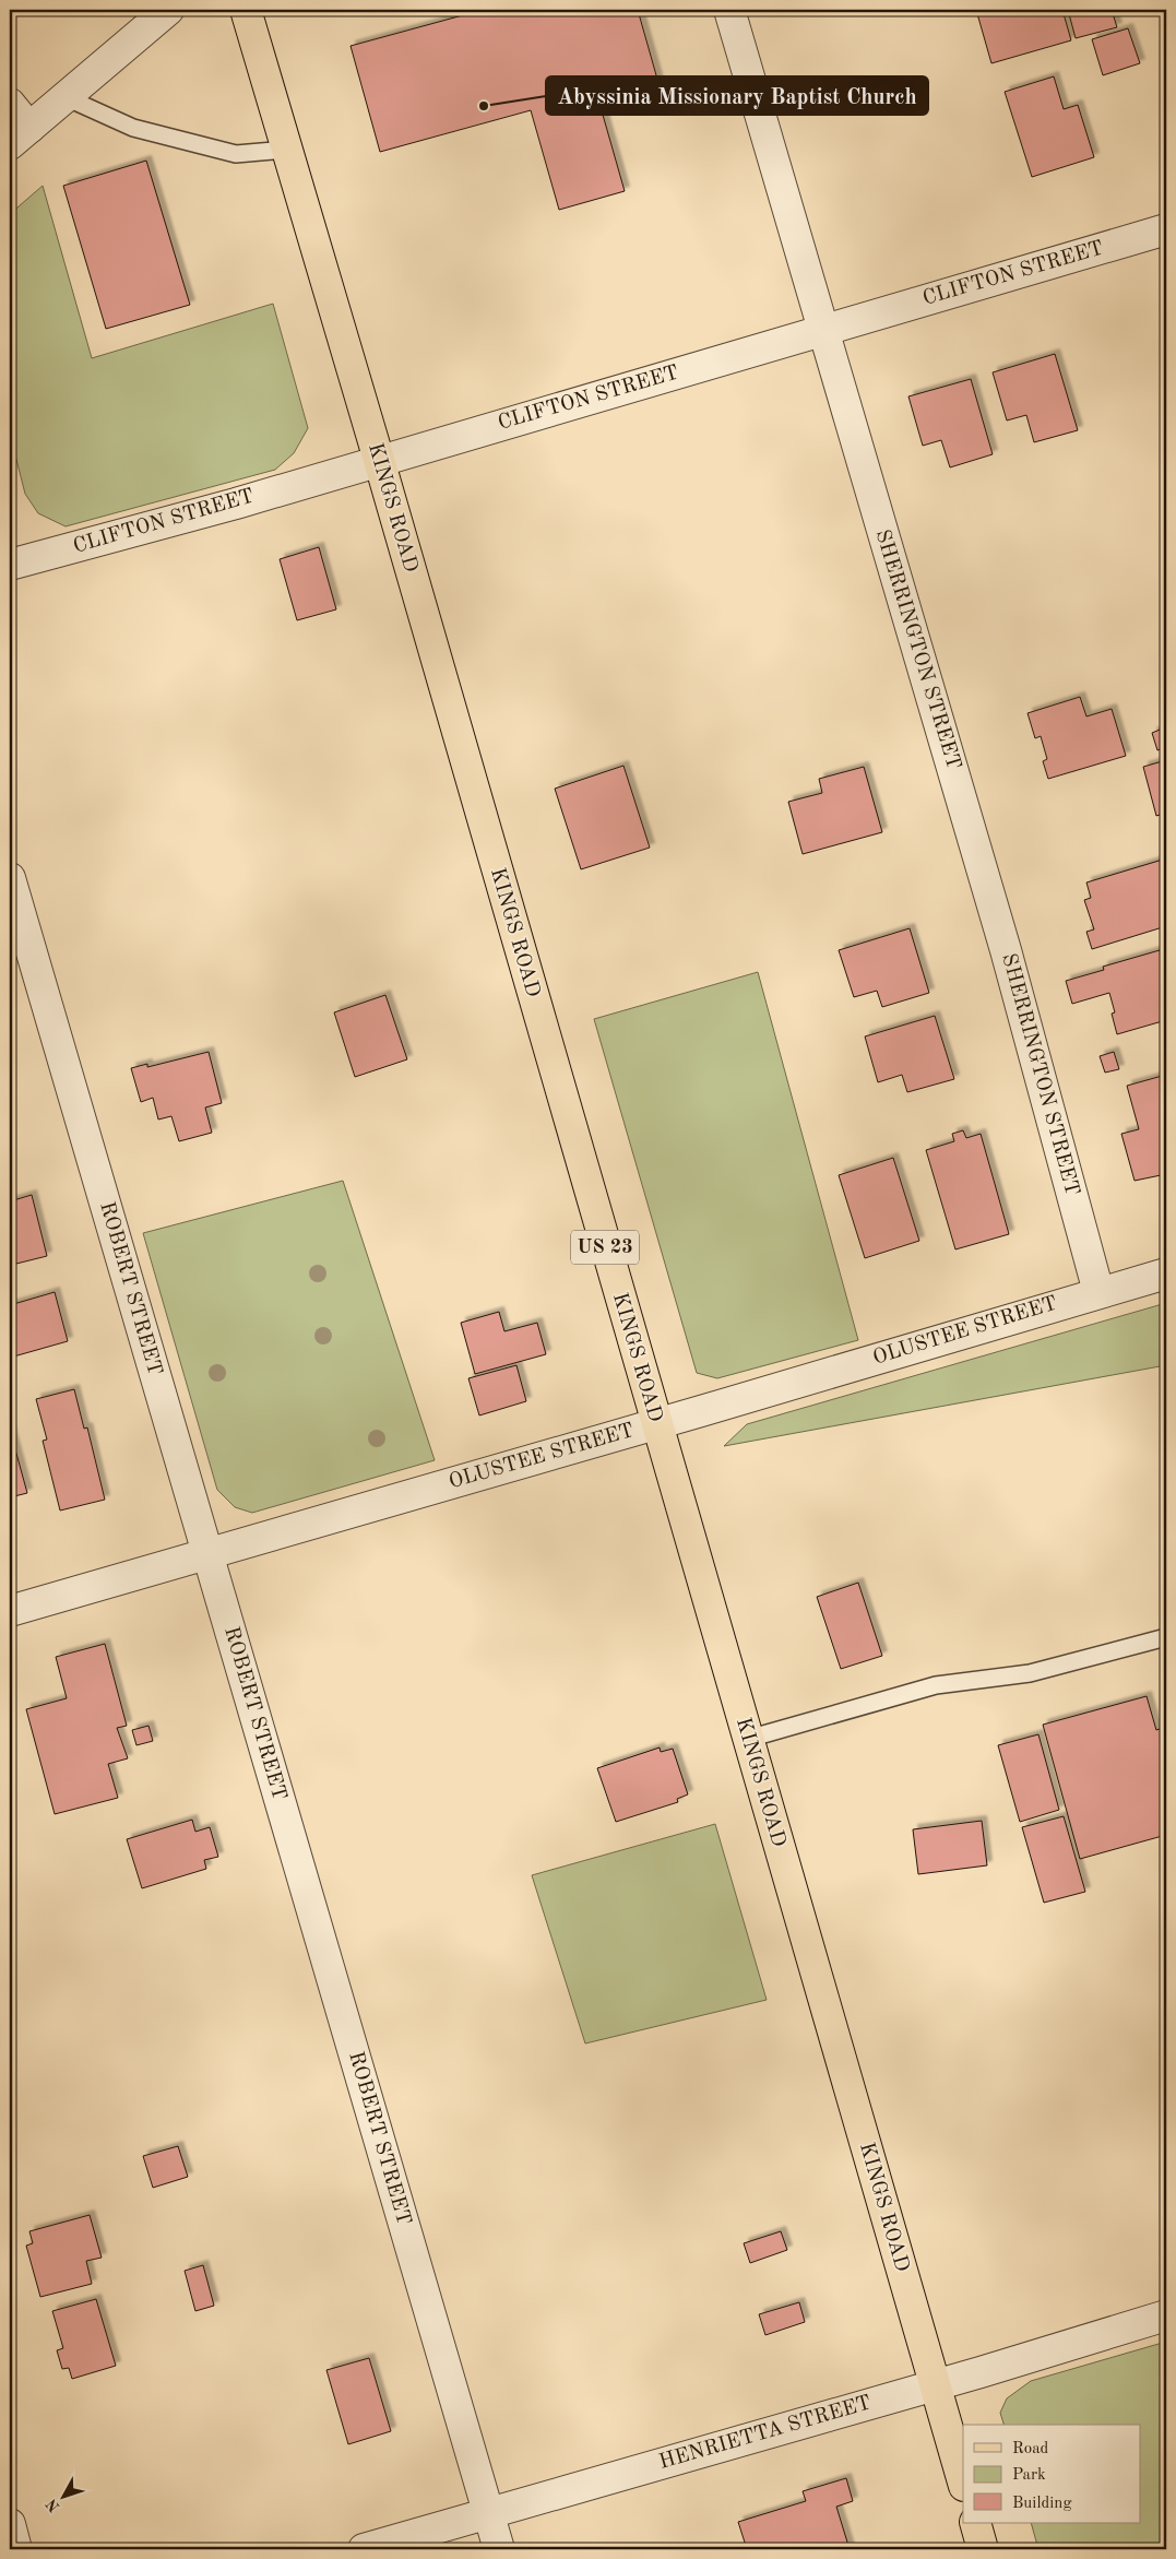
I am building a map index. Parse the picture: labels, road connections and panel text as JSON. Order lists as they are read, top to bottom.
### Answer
{
  "streets": {
    "main road": ["KINGS ROAD", "US 23"],
    "street": [
      "CLIFTON STREET",
      "SHERRINGTON STREET",
      "ROBERT STREET",
      "OLUSTEE STREET",
      "HENRIETTA STREET"
    ]
  },
  "crossings": [
    ["CLIFTON STREET", "KINGS ROAD"],
    ["CLIFTON STREET", "SHERRINGTON STREET"],
    ["KINGS ROAD", "OLUSTEE STREET"],
    ["KINGS ROAD", "HENRIETTA STREET"],
    ["SHERRINGTON STREET", "OLUSTEE STREET"],
    ["ROBERT STREET", "OLUSTEE STREET"],
    ["ROBERT STREET", "HENRIETTA STREET"]
  ],
  "places": ["Abyssinia Missionary Baptist Church"],
  "legend": ["Road", "Park", "Building"],
  "north": "bottom left"
}
